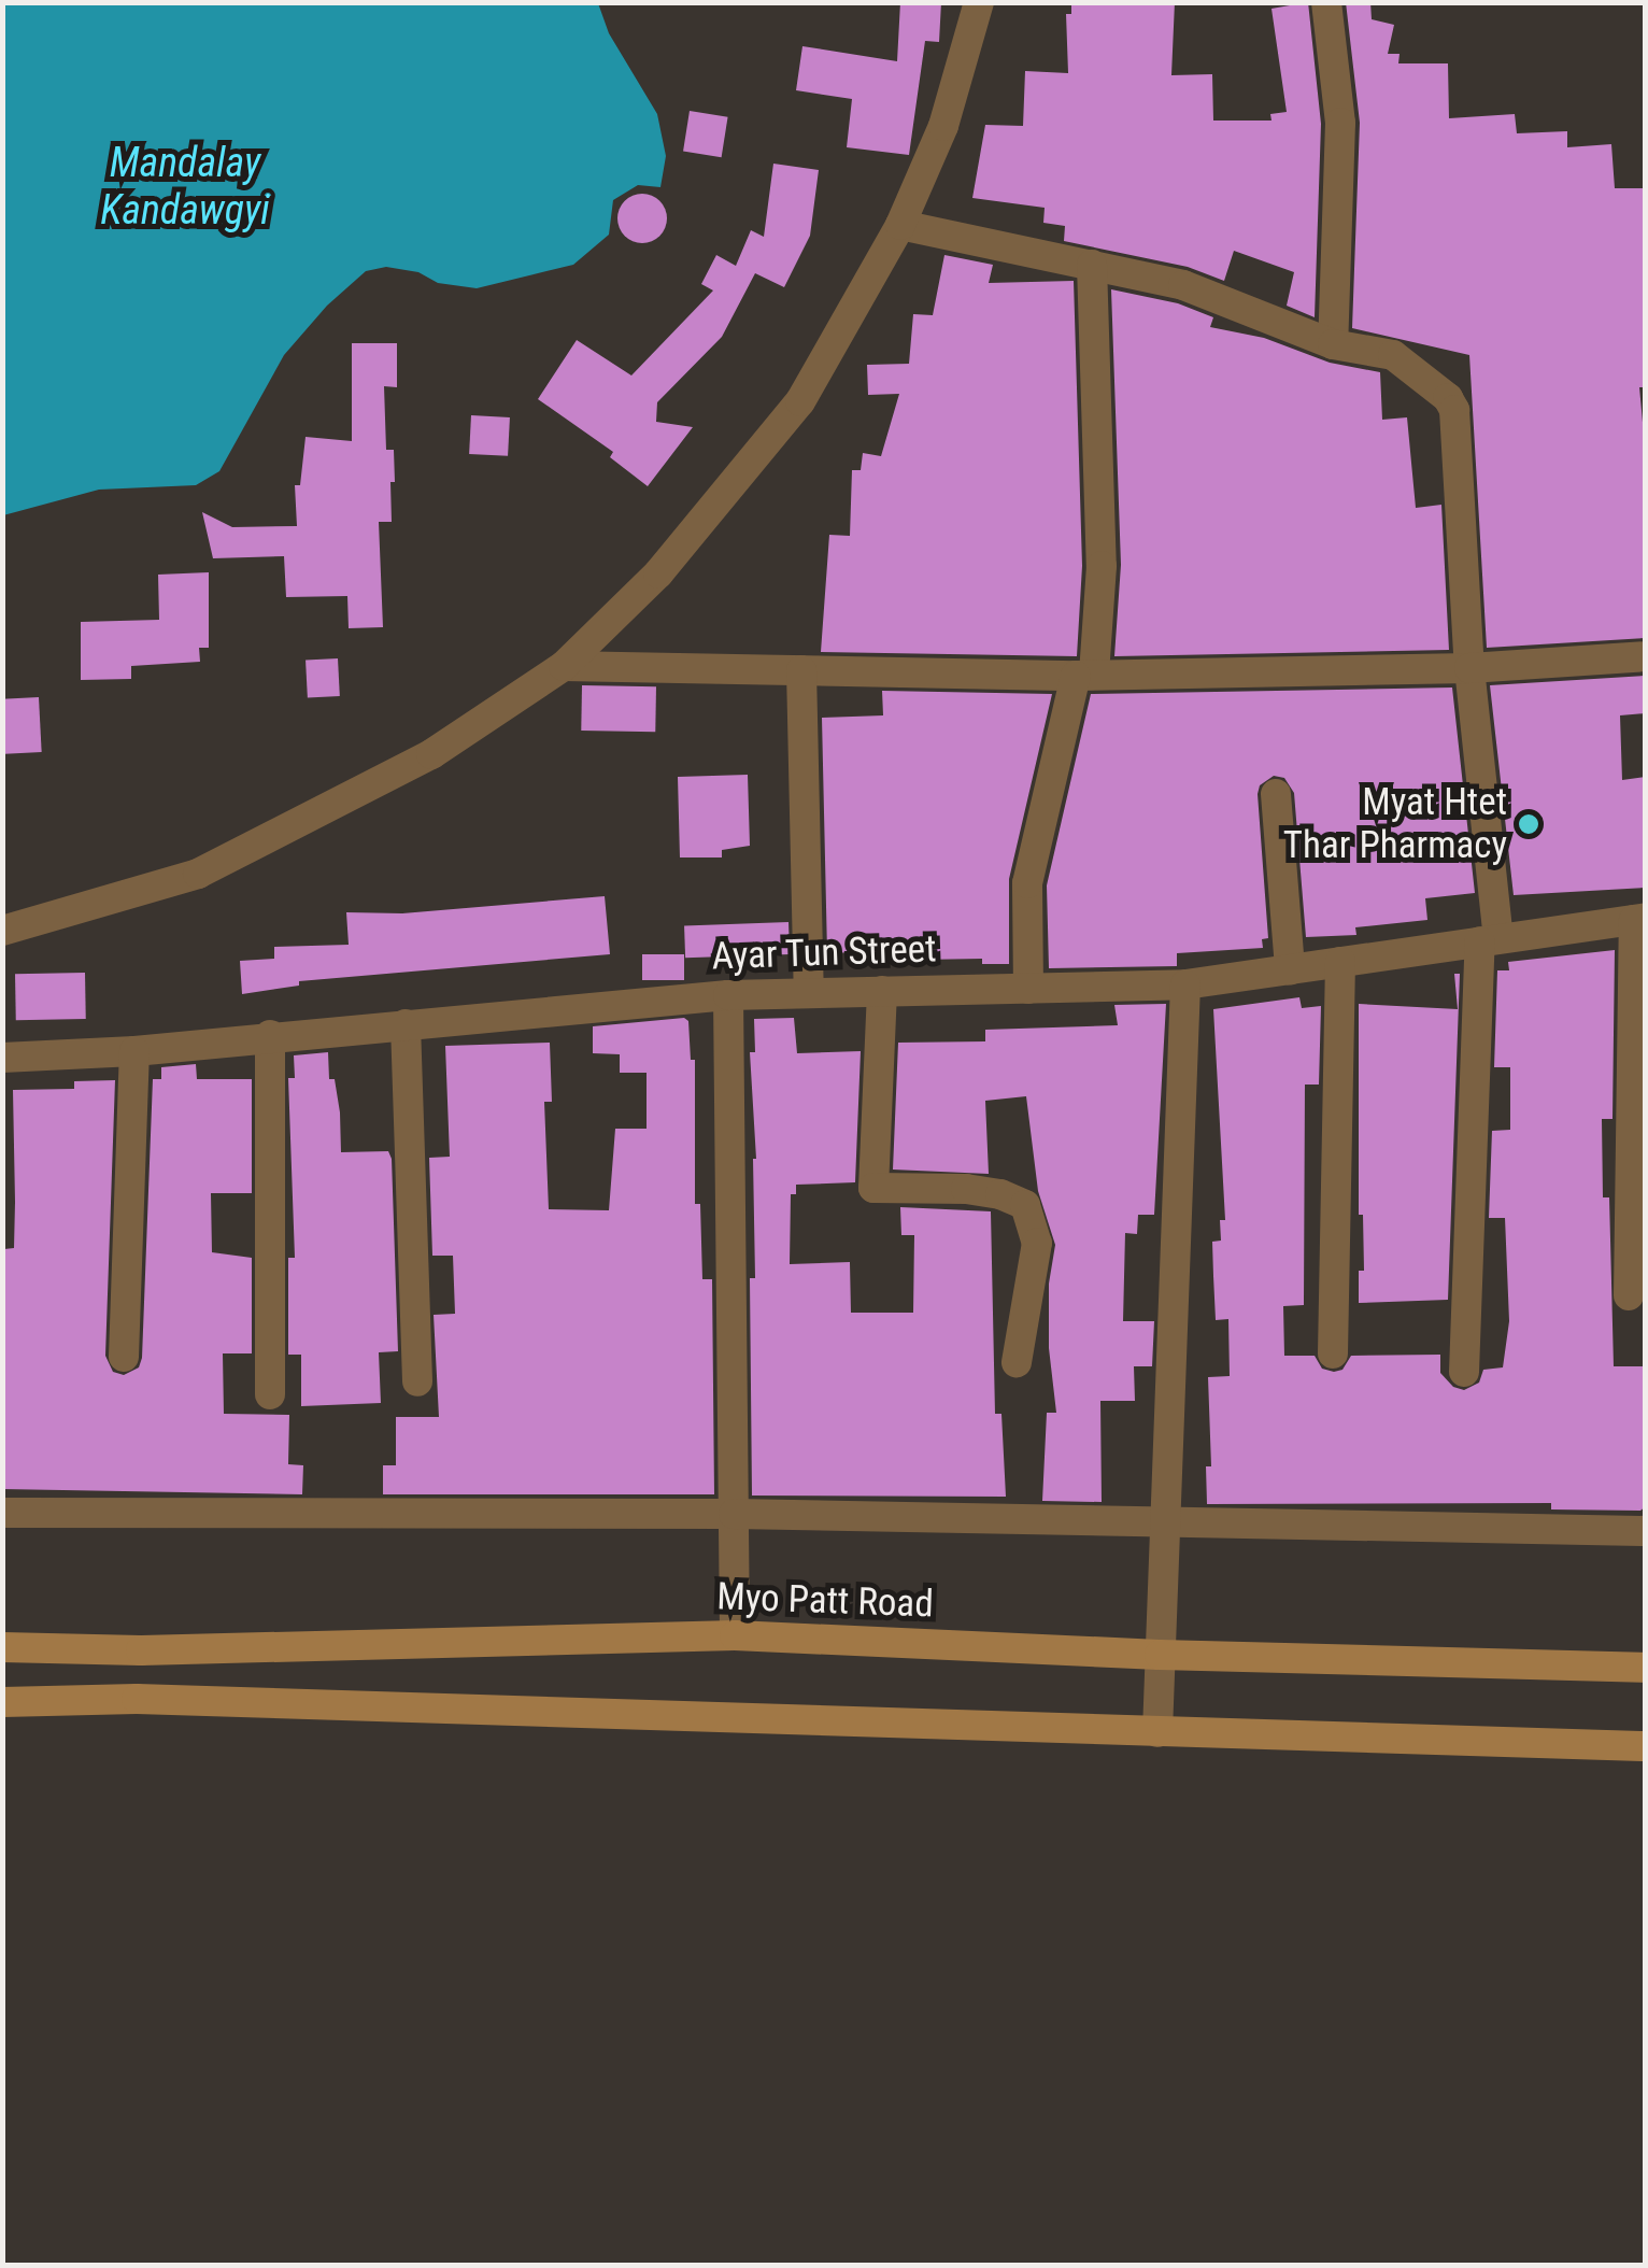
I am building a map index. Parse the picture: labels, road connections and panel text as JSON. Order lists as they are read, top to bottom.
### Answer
{
  "streets": {
    "main road": ["Myo Patt Road"],
    "street": ["Ayar Tun Street"]
  },
  "water": ["Mandalay Kandawgyi"],
  "places": ["Myat Htet Thar Pharmacy"]
}
